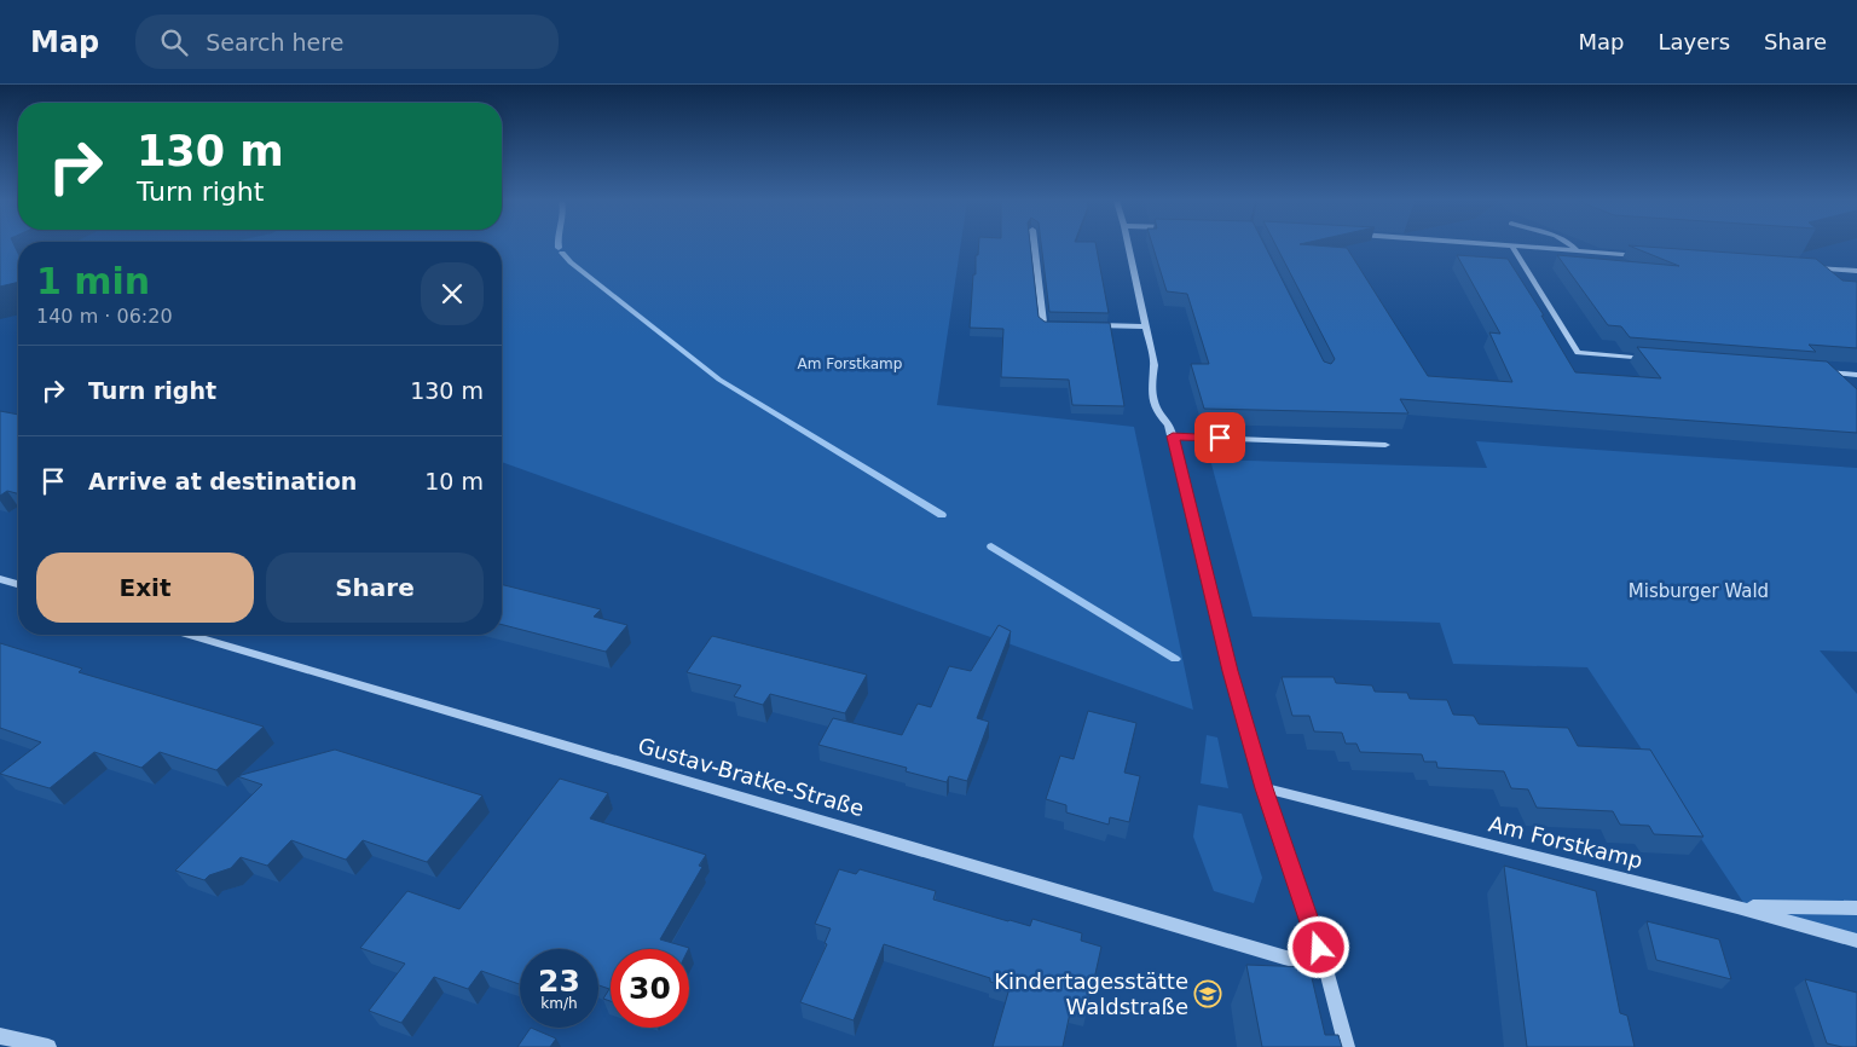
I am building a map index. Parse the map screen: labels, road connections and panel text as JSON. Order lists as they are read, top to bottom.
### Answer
{
  "streets": {
    "street": ["Gustav-Bratke-Straße", "Am Forstkamp"]
  },
  "parks": ["Am Forstkamp", "Misburger Wald"],
  "places": {
    "school or university": ["Kindertagesstätte Waldstraße"]
  },
  "page": {
    "header": "Map",
    "search": "Search here",
    "nav": ["Map", "Layers", "Share"],
    "turn": ["130 m", "Turn right"],
    "heading": ["1 min", "140 m · 06:20"],
    "list": [
      {
        "name": "Turn right",
        "value": "130 m"
      },
      {
        "name": "Arrive at destination",
        "value": "10 m"
      }
    ],
    "buttons": ["Exit", "Share"],
    "speed": "23 km/h",
    "limit": "30"
  }
}
